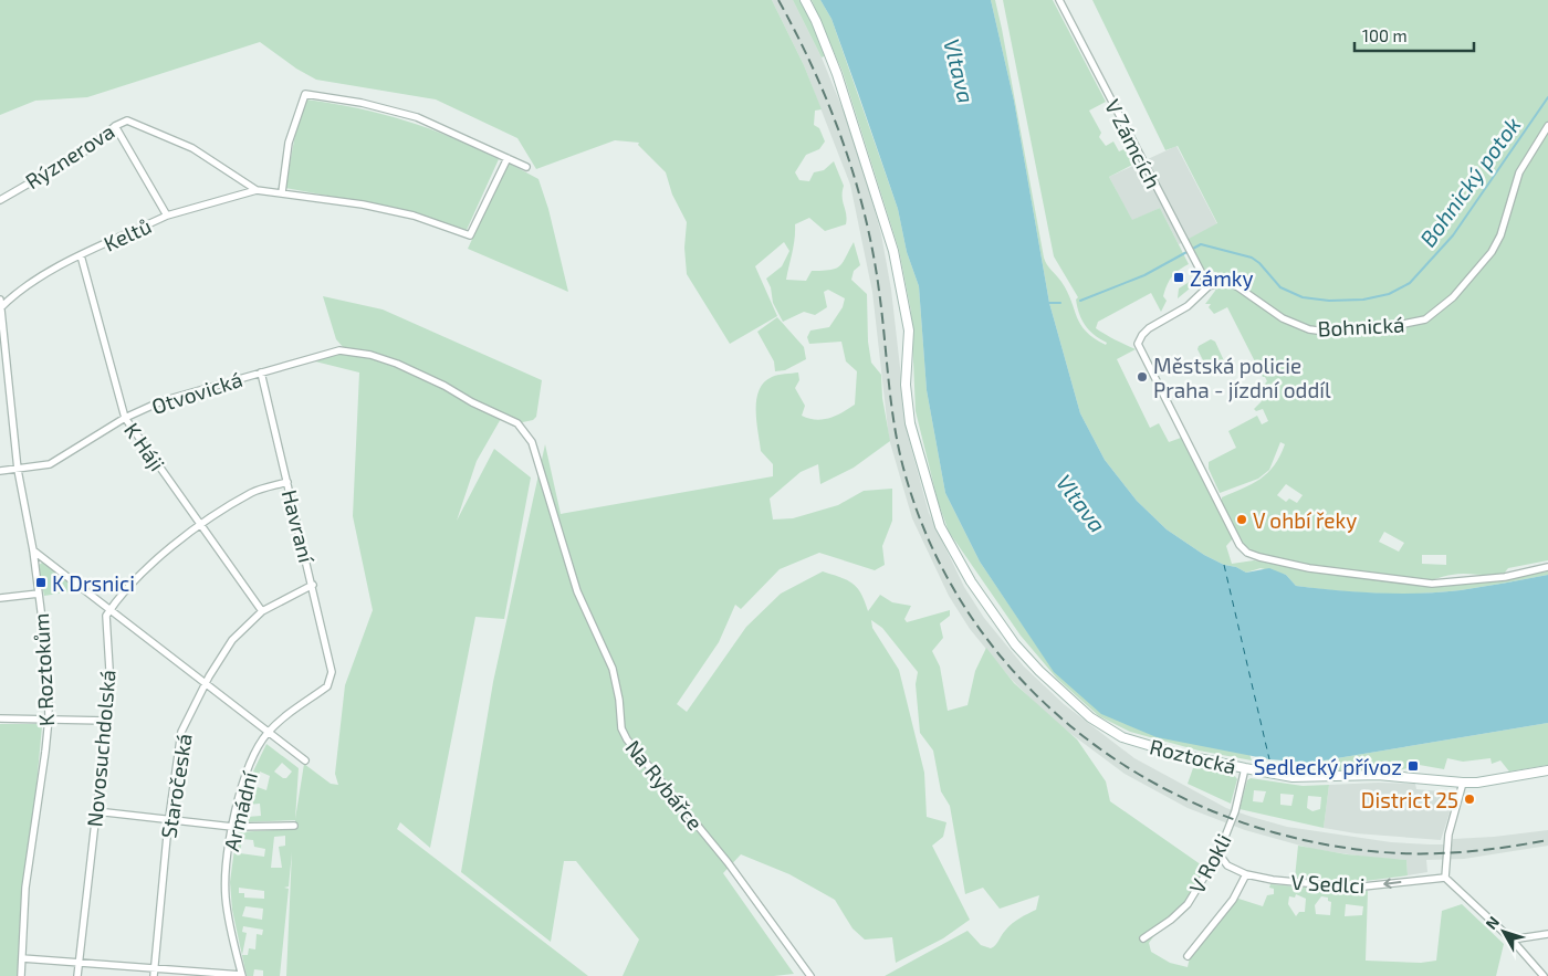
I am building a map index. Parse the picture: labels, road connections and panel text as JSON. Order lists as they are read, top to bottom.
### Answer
{
  "streets": {
    "main road": ["Roztocká"],
    "street": [
      "V Zámcích",
      "Rýznerova",
      "Keltů",
      "Bohnická",
      "Otvovická",
      "K Háji",
      "Havraní",
      "K Roztokům",
      "Novosuchdolská",
      "Na Rybářce",
      "Staročeská",
      "Armádní",
      "V Rokli",
      "V Sedlci"
    ]
  },
  "crossings": [
    ["V Zámcích", "Bohnická"],
    ["Rýznerova", "Keltů"],
    ["Keltů", "K Háji"],
    ["Keltů", "K Roztokům"],
    ["Otvovická", "K Háji"],
    ["Otvovická", "Havraní"],
    ["Otvovická", "K Roztokům"],
    ["Otvovická", "Na Rybářce"],
    ["K Háji", "Staročeská"],
    ["Havraní", "Staročeská"],
    ["Havraní", "Armádní"],
    ["Roztocká", "V Rokli"],
    ["V Rokli", "V Sedlci"]
  ],
  "one_way": ["V Sedlci"],
  "water": ["Vltava", "Bohnický potok"],
  "places": {
    "transit": ["Zámky", "K Drsnici", "Sedlecký přívoz"],
    "other": ["Městská policie Praha - jízdní oddíl", "V ohbí řeky", "District 25"]
  },
  "scale_bar": "100 m",
  "north": "top left"
}
